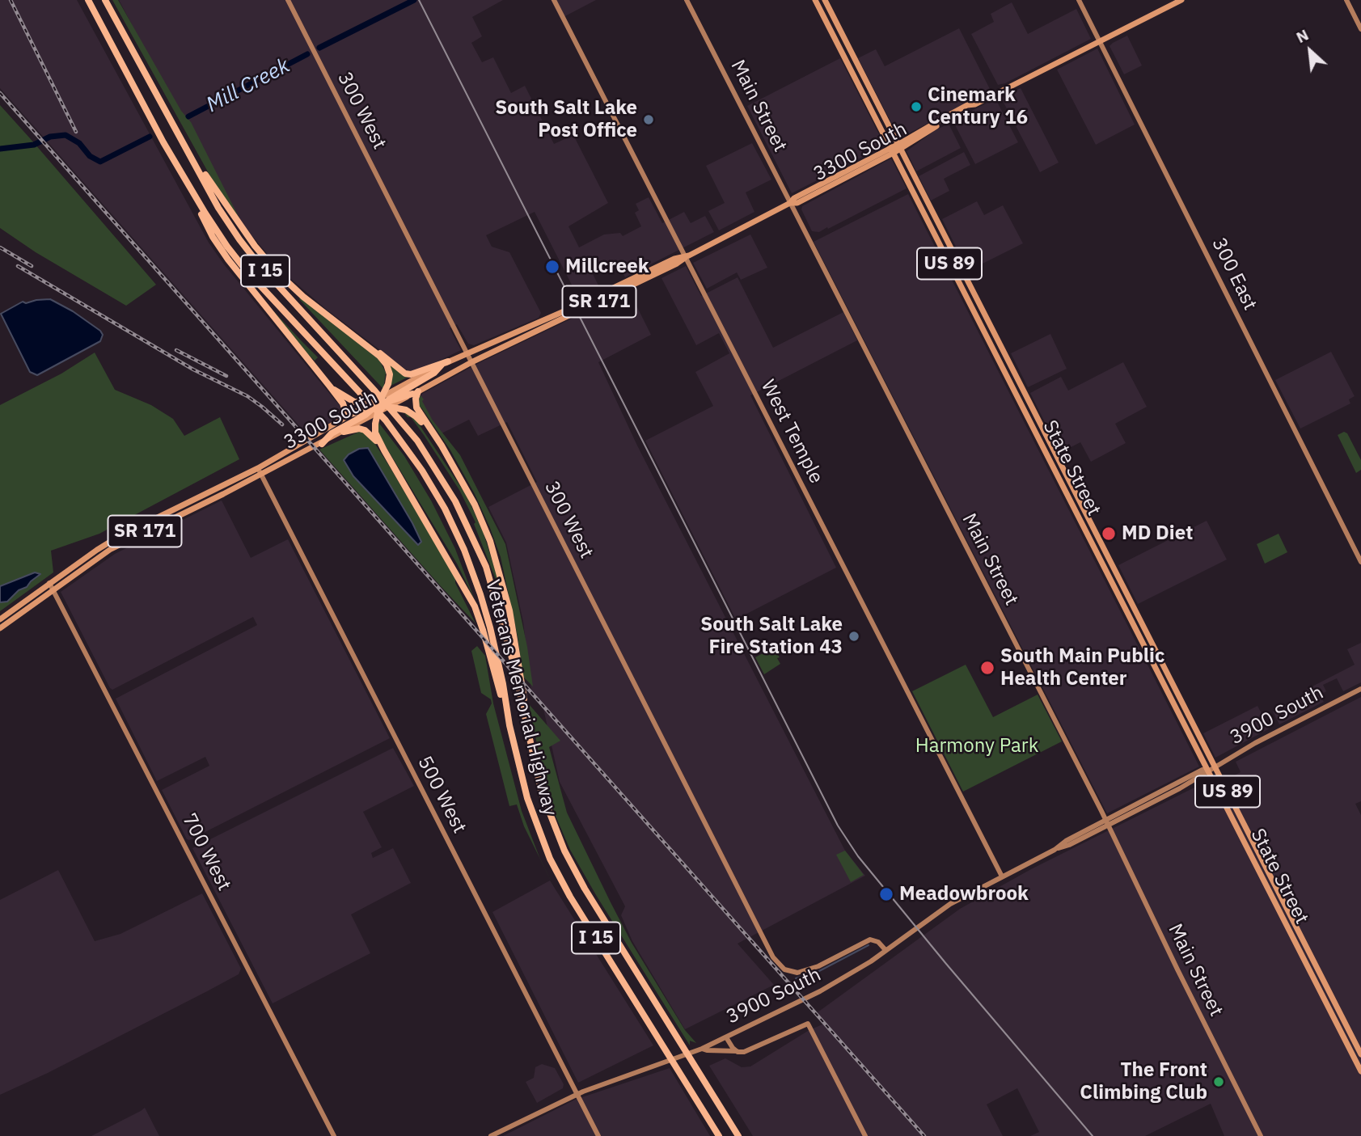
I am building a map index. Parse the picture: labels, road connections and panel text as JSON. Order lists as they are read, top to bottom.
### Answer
{
  "streets": {
    "highway": ["I 15", "Veterans Memorial Highway"],
    "main road": [
      "3300 South",
      "US 89",
      "SR 171",
      "State Street"
    ],
    "street": [
      "Main Street",
      "300 West",
      "300 East",
      "West Temple",
      "3900 South",
      "500 West",
      "700 West"
    ]
  },
  "crossings": [
    ["Main Street", "3300 South"],
    ["Main Street", "3900 South"],
    ["300 West", "3300 South"],
    ["300 West", "3900 South"],
    ["3300 South", "300 East"],
    ["3300 South", "West Temple"],
    ["3300 South", "State Street"],
    ["3300 South", "500 West"],
    ["3300 South", "700 West"],
    ["West Temple", "3900 South"],
    ["State Street", "3900 South"],
    ["3900 South", "500 West"]
  ],
  "water": ["Mill Creek"],
  "parks": ["Harmony Park"],
  "places": [
    "Cinemark Century 16",
    "South Salt Lake Post Office",
    "Millcreek",
    "MD Diet",
    "South Salt Lake Fire Station 43",
    "South Main Public Health Center",
    "Meadowbrook",
    "The Front Climbing Club"
  ],
  "north": "top left"
}
